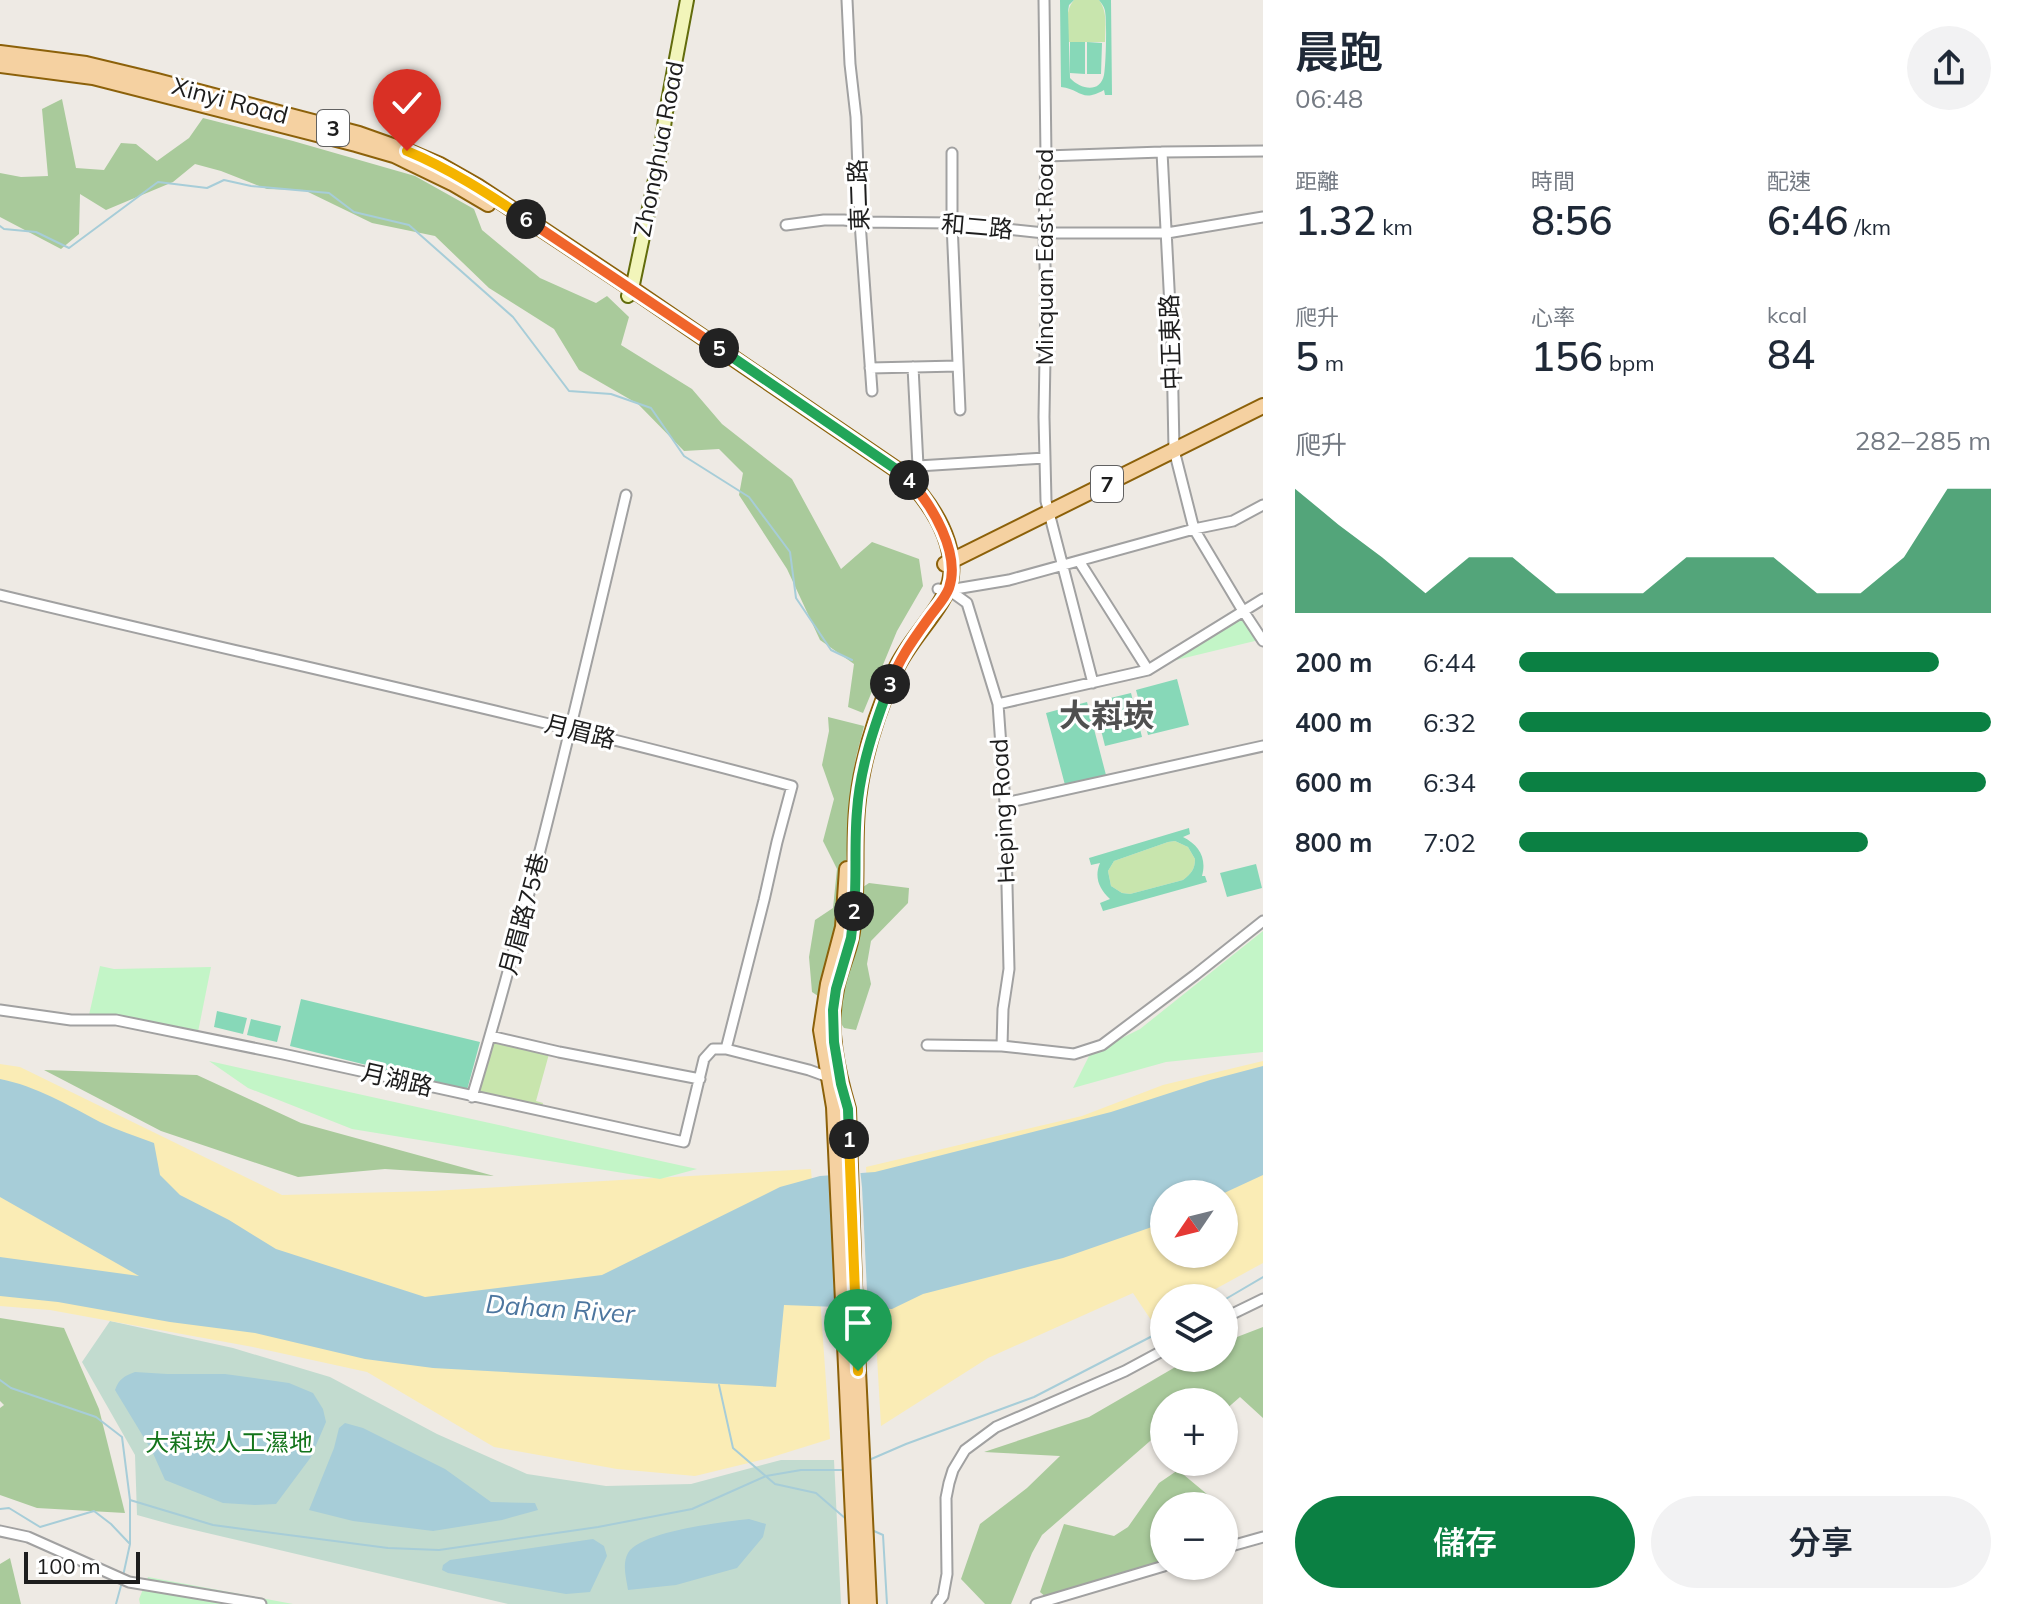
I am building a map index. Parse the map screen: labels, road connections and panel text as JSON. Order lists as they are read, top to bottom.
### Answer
{
  "streets": {
    "main road": ["Xinyi Road", "3", "7"],
    "street": [
      "Zhonghua Road",
      "東二路",
      "和二路",
      "Minquan East Road",
      "中正東路",
      "月眉路",
      "Heping Road",
      "月眉路75巷",
      "月湖路"
    ]
  },
  "crossings": [
    ["Xinyi Road", "Zhonghua Road"],
    ["Xinyi Road", "7"],
    ["東二路", "和二路"],
    ["和二路", "Minquan East Road"],
    ["和二路", "中正東路"],
    ["Minquan East Road", "7"],
    ["中正東路", "7"],
    ["月眉路", "月眉路75巷"],
    ["月眉路", "月湖路"],
    ["月眉路75巷", "月湖路"]
  ],
  "districts": ["大嵙崁"],
  "water": ["Dahan River"],
  "parks": ["大嵙崁人工濕地"],
  "scale_bar": "100 m",
  "north": "bottom left",
  "page": {
    "heading": ["晨跑", "06:48"],
    "stats": [
      ["距離", "1.32 km"],
      ["時間", "8:56"],
      ["配速", "6:46 /km"],
      ["爬升", "5 m"],
      ["心率", "156 bpm"],
      ["kcal", "84"]
    ],
    "pins": [
      "6",
      "5",
      "4",
      "3",
      "2",
      "1"
    ],
    "chart": ["爬升", "282–285 m"],
    "list": [
      {
        "name": "200 m",
        "note": "6:44"
      },
      {
        "name": "400 m",
        "note": "6:32"
      },
      {
        "name": "600 m",
        "note": "6:34"
      },
      {
        "name": "800 m",
        "note": "7:02"
      }
    ],
    "map_buttons": ["+", "−"],
    "buttons": ["儲存", "分享"],
    "scale": "100 m"
  }
}
